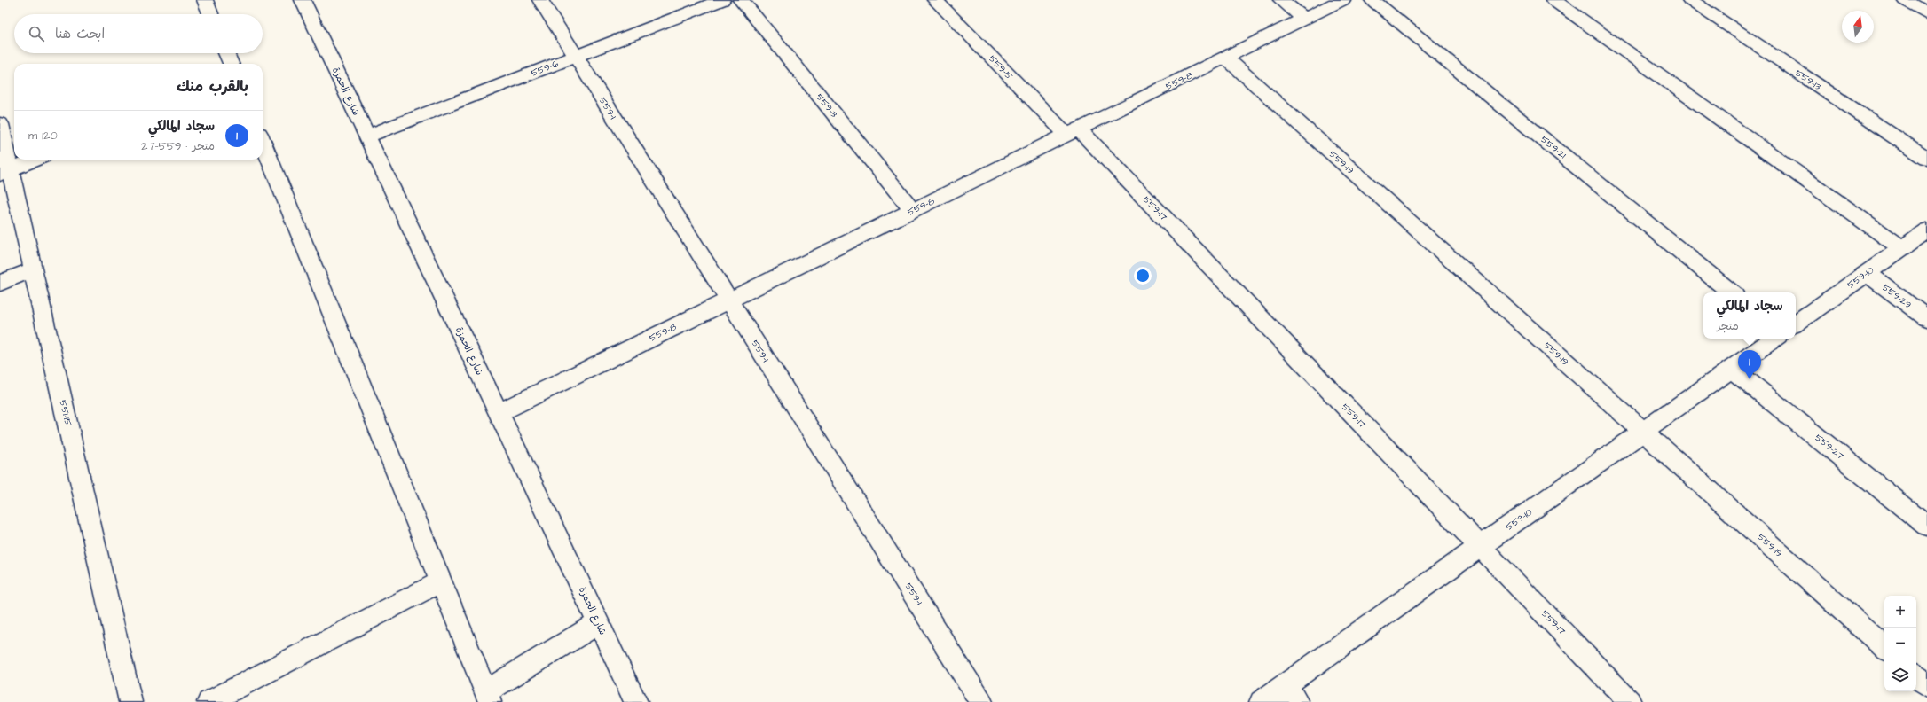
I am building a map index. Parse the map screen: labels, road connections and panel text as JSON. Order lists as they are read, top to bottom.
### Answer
{
  "streets": {
    "street": [
      "559-5",
      "559-6",
      "559-13",
      "559-8",
      "شارع الحمزة",
      "559-3",
      "559-1",
      "559-21",
      "559-19",
      "559-17",
      "559-10",
      "559-29",
      "551-15",
      "559-27"
    ]
  },
  "crossings": [
    ["559-5", "559-8"],
    ["559-5", "559-17"],
    ["559-6", "شارع الحمزة"],
    ["559-6", "559-1"],
    ["559-8", "شارع الحمزة"],
    ["559-8", "559-3"],
    ["559-8", "559-1"],
    ["559-8", "559-19"],
    ["559-8", "559-17"],
    ["559-19", "559-10"],
    ["559-17", "559-10"],
    ["559-10", "559-29"],
    ["559-10", "559-27"]
  ],
  "north": "top",
  "page": {
    "search": "ابحث هنا",
    "heading": "بالقرب منك",
    "list": [
      {
        "mark": "1",
        "name": "سجاد المالكي",
        "note": "متجر · 559-27",
        "value": "120 m"
      }
    ],
    "popup": ["سجاد المالكي", "متجر"],
    "pins": "1",
    "map_buttons": ["+", "−"]
  }
}
